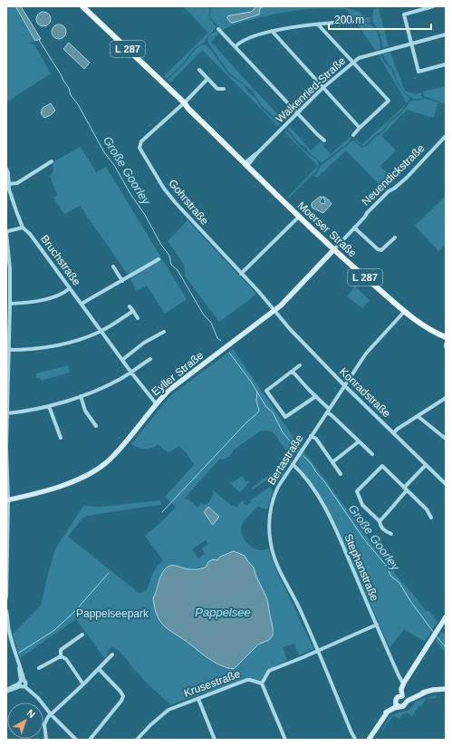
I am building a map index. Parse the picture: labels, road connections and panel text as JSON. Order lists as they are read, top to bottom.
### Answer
{
  "streets": {
    "main road": ["L 287", "Moerser Straße", "Eyller Straße"],
    "street": [
      "Walkenried-Straße",
      "Neuendickstraße",
      "Gohrstraße",
      "Bruchstraße",
      "Konradstraße",
      "Bertastraße",
      "Stephanstraße",
      "Krusestraße"
    ]
  },
  "crossings": [
    ["Walkenried-Straße", "Moerser Straße"],
    ["Neuendickstraße", "Moerser Straße"],
    ["Neuendickstraße", "Eyller Straße"],
    ["Gohrstraße", "Moerser Straße"],
    ["Gohrstraße", "Eyller Straße"],
    ["Gohrstraße", "Konradstraße"],
    ["Moerser Straße", "Eyller Straße"],
    ["Moerser Straße", "Bertastraße"],
    ["Bruchstraße", "Eyller Straße"],
    ["Eyller Straße", "Konradstraße"],
    ["Konradstraße", "Bertastraße"],
    ["Bertastraße", "Stephanstraße"]
  ],
  "water": ["Große Goorley", "Pappelsee"],
  "parks": ["Pappelseepark"],
  "scale_bar": "200 m",
  "north": "top right"
}
